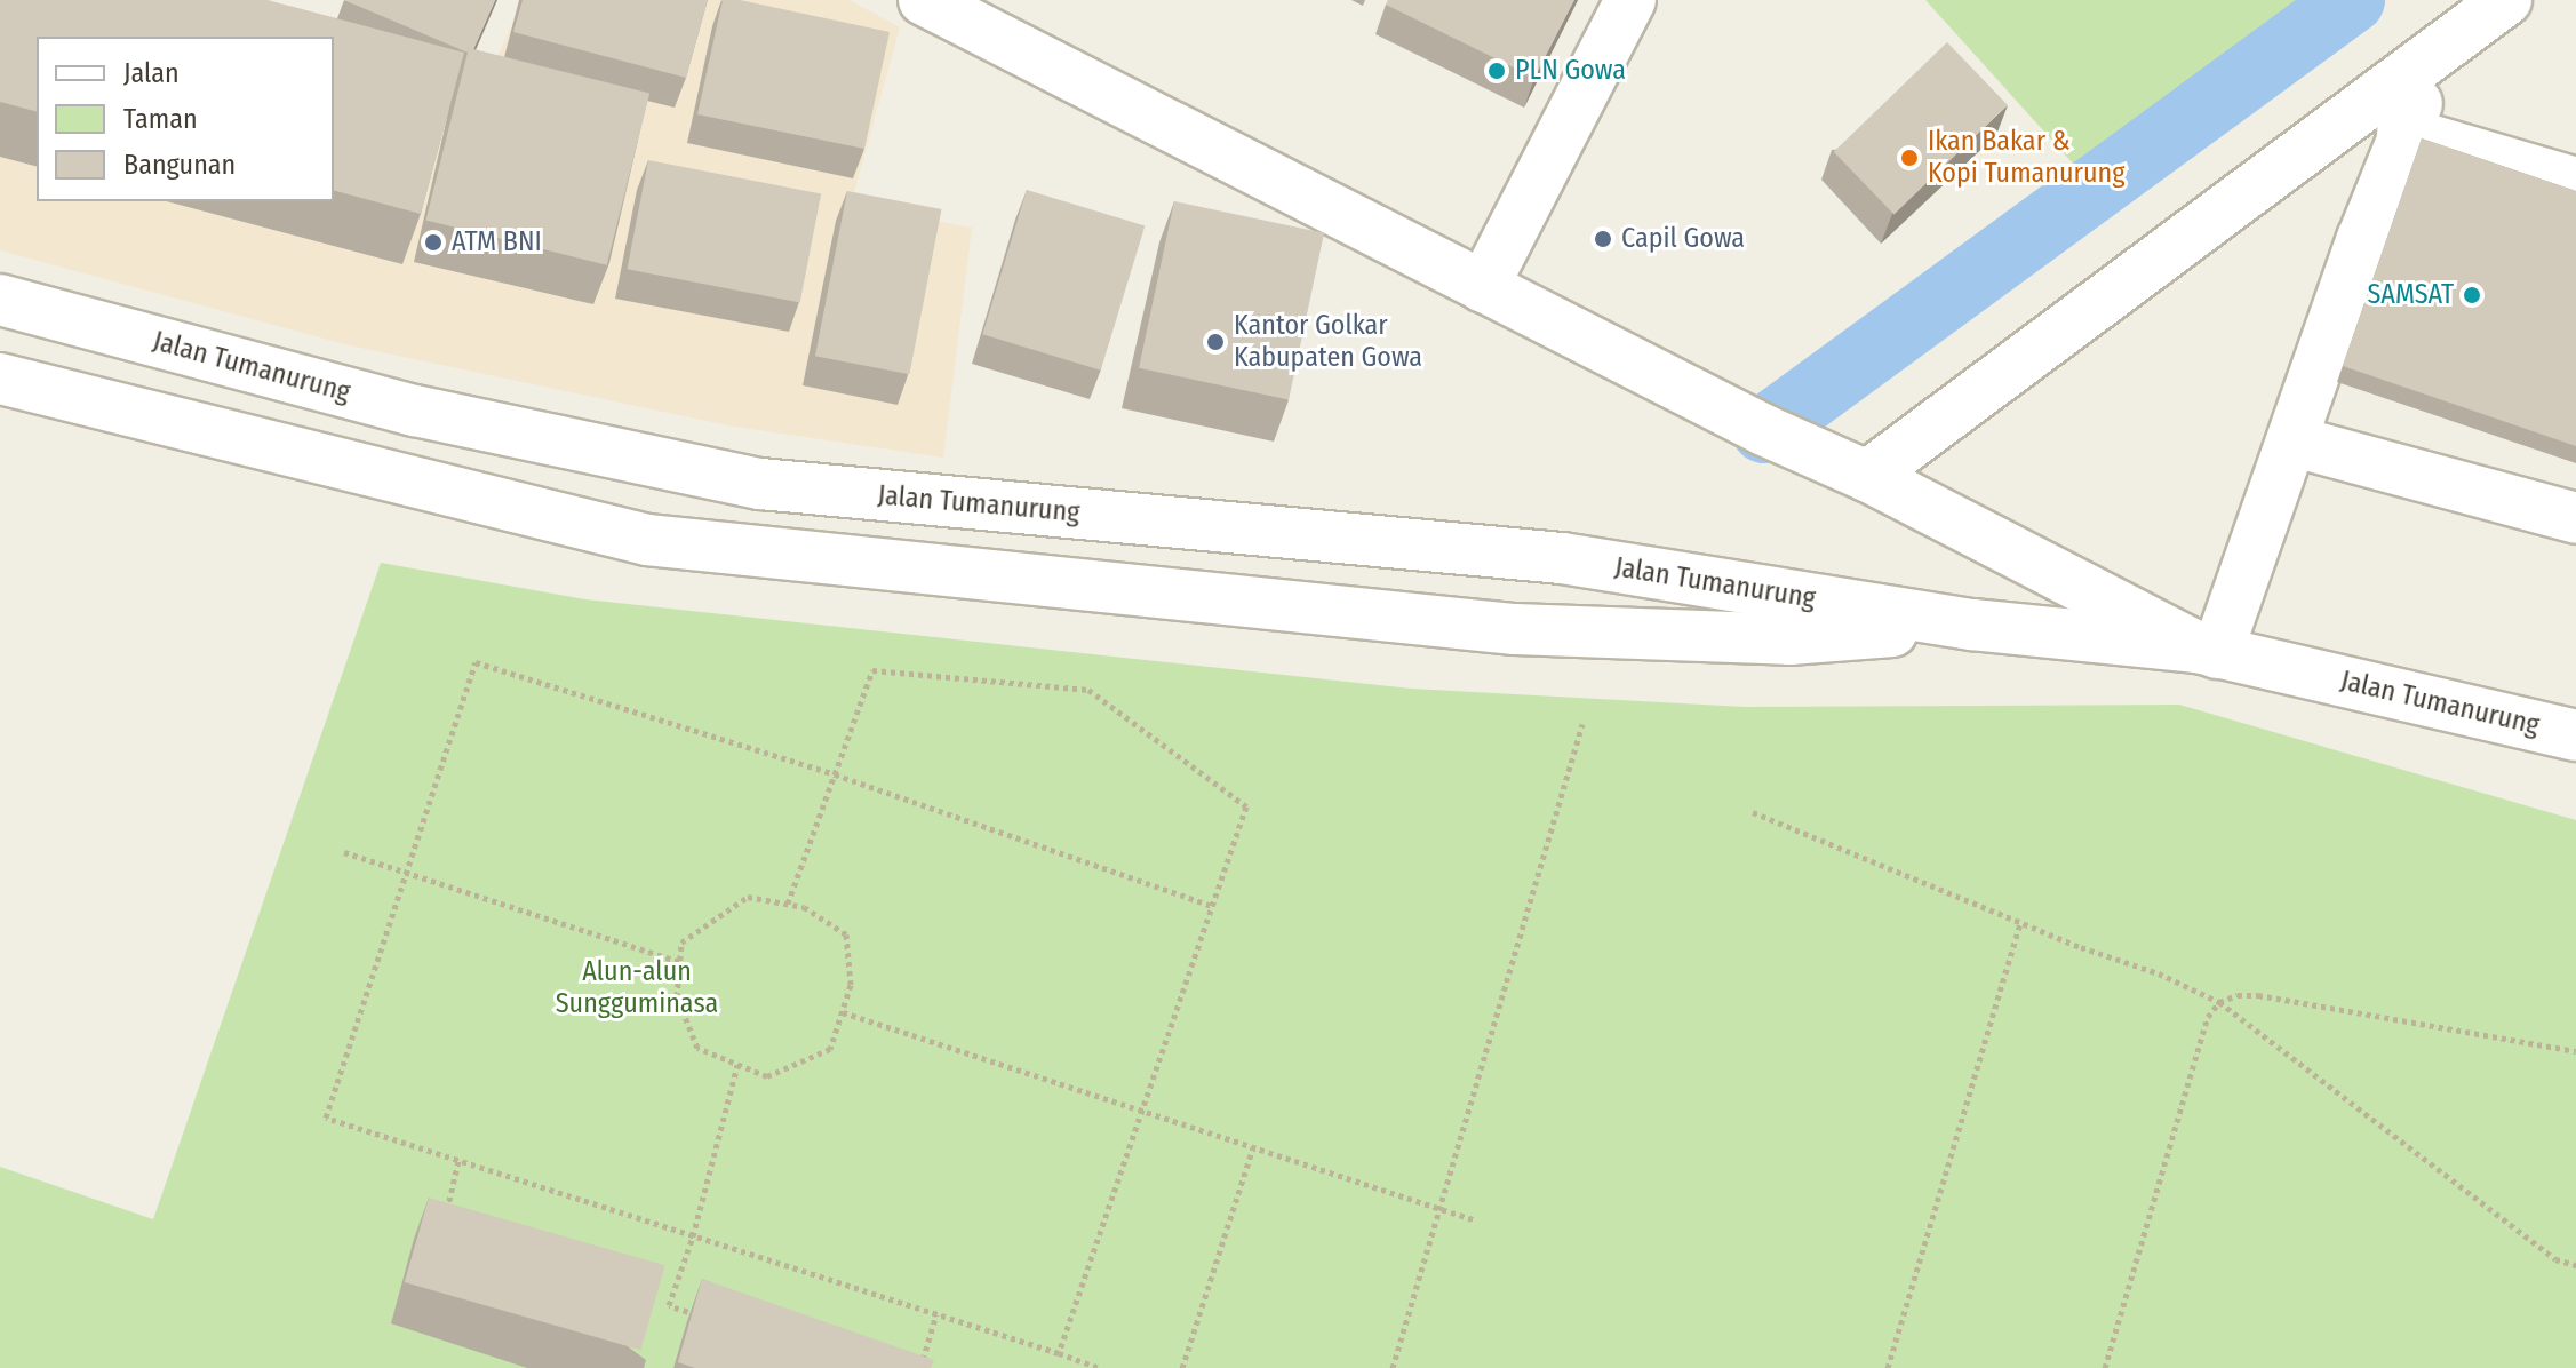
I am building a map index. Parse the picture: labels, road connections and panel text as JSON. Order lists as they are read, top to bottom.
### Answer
{
  "streets": {
    "street": ["Jalan Tumanurung"]
  },
  "parks": ["Alun-alun Sungguminasa"],
  "places": [
    "PLN Gowa",
    "Ikan Bakar & Kopi Tumanurung",
    "Capil Gowa",
    "ATM BNI",
    "SAMSAT",
    "Kantor Golkar Kabupaten Gowa"
  ],
  "legend": ["Jalan", "Taman", "Bangunan"]
}
